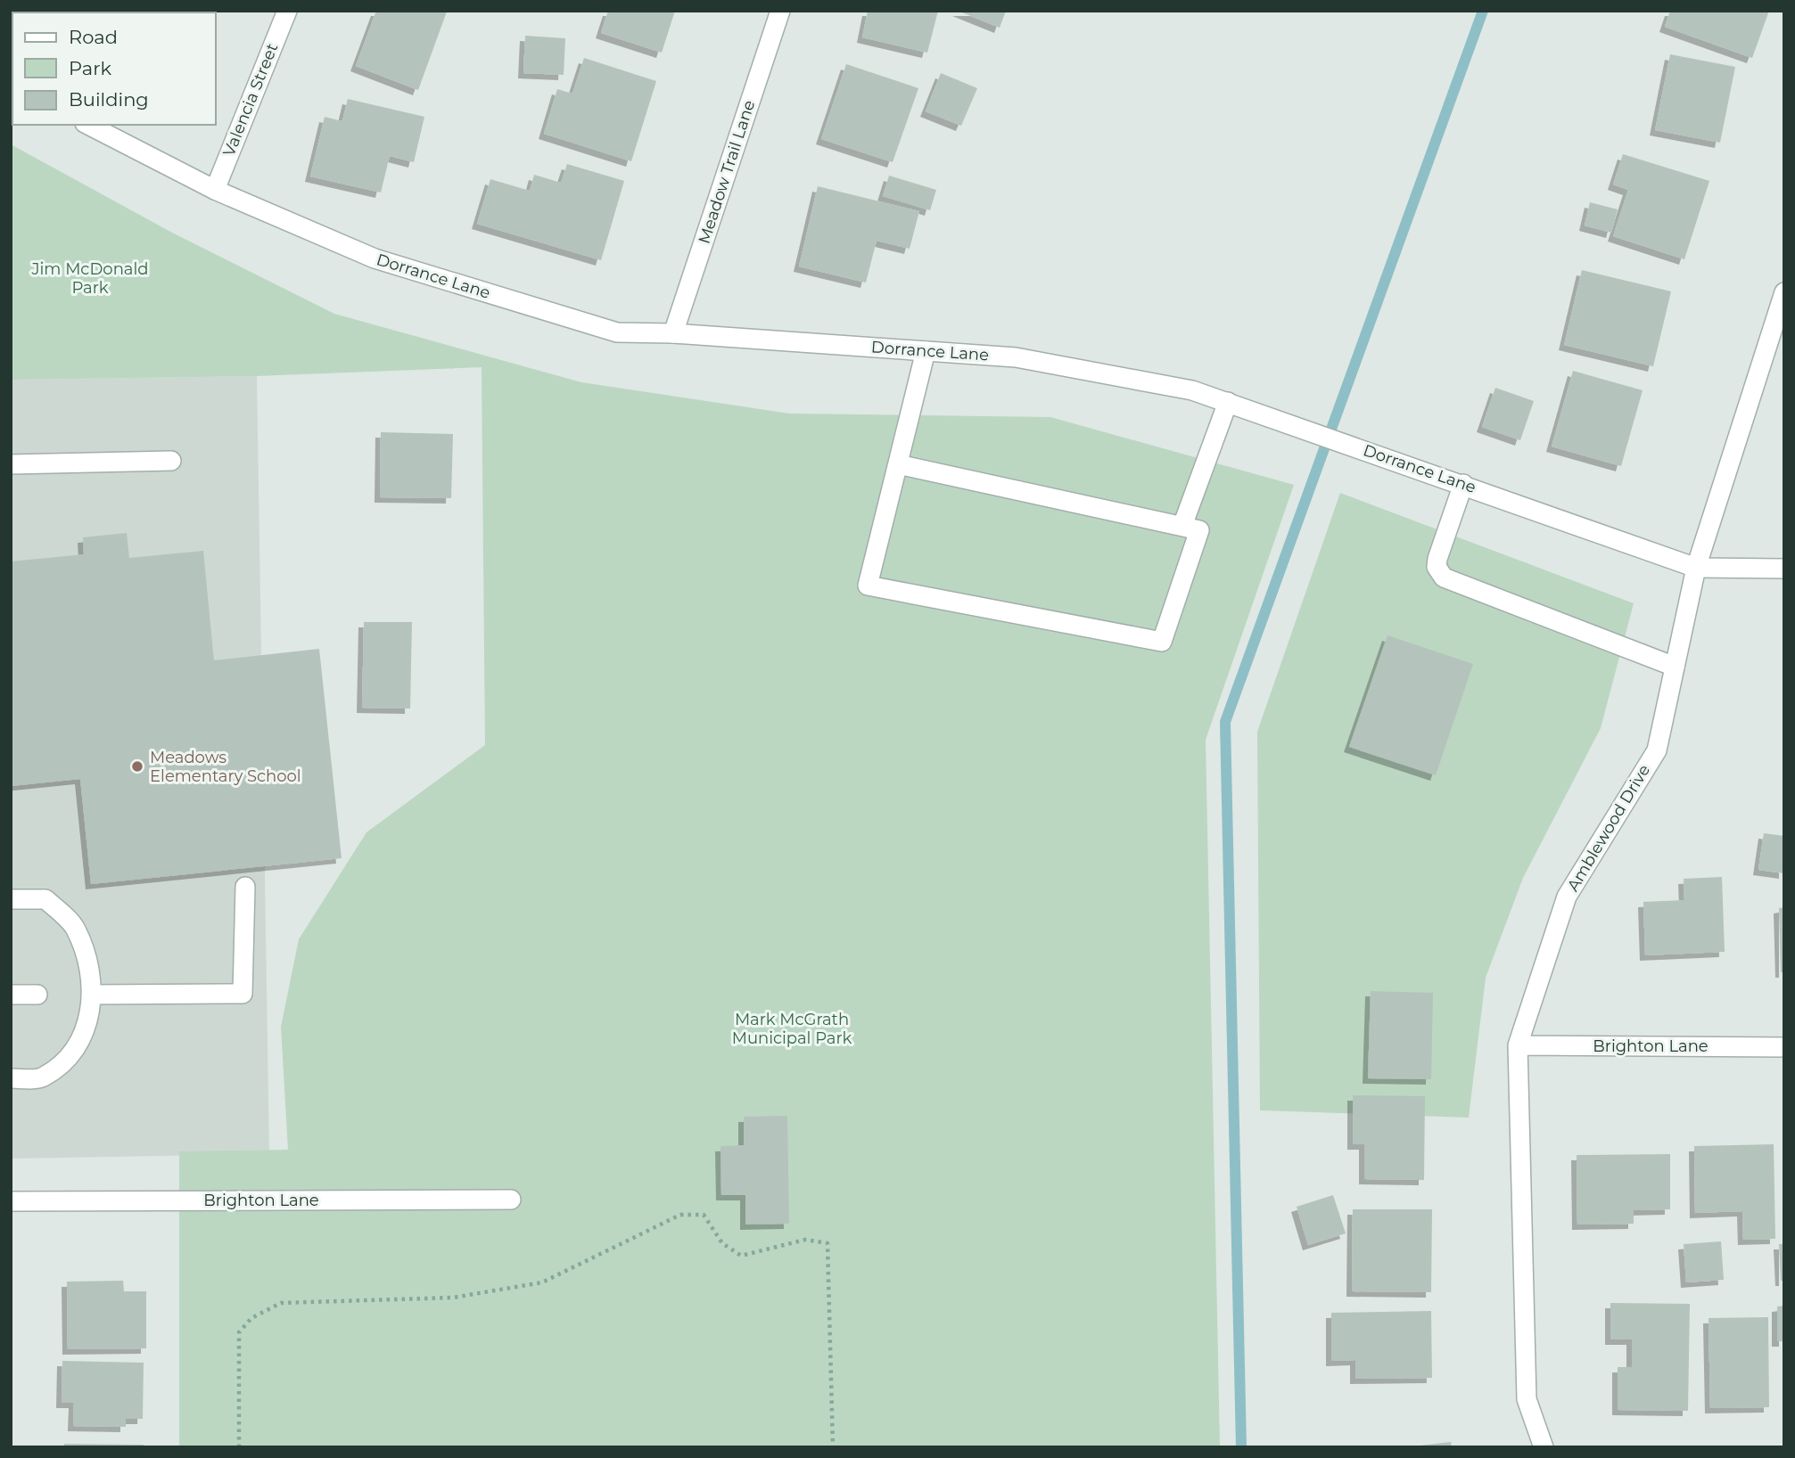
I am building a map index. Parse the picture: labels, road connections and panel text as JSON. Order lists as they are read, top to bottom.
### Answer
{
  "streets": {
    "street": [
      "Valencia Street",
      "Meadow Trail Lane",
      "Dorrance Lane",
      "Amblewood Drive",
      "Brighton Lane"
    ]
  },
  "crossings": [
    ["Valencia Street", "Dorrance Lane"],
    ["Meadow Trail Lane", "Dorrance Lane"],
    ["Dorrance Lane", "Amblewood Drive"],
    ["Amblewood Drive", "Brighton Lane"]
  ],
  "parks": ["Jim McDonald Park", "Mark McGrath Municipal Park"],
  "places": ["Meadows Elementary School"],
  "legend": ["Road", "Park", "Building"]
}
